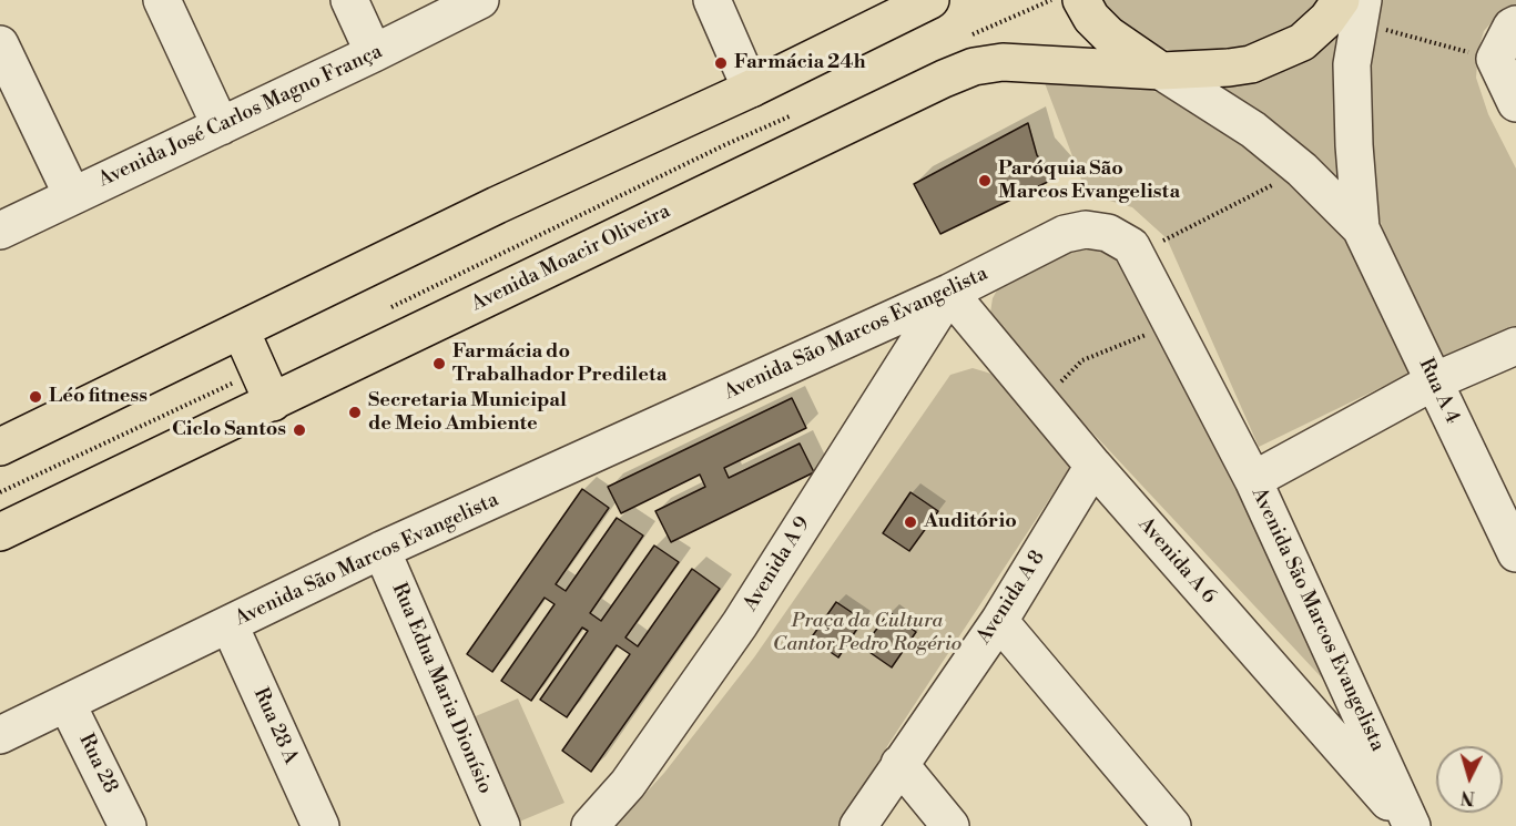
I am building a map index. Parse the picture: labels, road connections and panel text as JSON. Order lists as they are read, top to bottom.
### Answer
{
  "streets": {
    "main road": ["Avenida Moacir Oliveira"],
    "street": [
      "Avenida José Carlos Magno França",
      "Avenida São Marcos Evangelista",
      "Rua A 4",
      "Avenida A 6",
      "Avenida A 9",
      "Avenida A 8",
      "Rua Edna Maria Dionísio",
      "Rua 28 A",
      "Rua 28"
    ]
  },
  "crossings": [
    ["Avenida Moacir Oliveira", "Rua A 4"],
    ["Avenida São Marcos Evangelista", "Avenida A 6"],
    ["Avenida São Marcos Evangelista", "Avenida A 9"],
    ["Avenida São Marcos Evangelista", "Rua Edna Maria Dionísio"],
    ["Avenida São Marcos Evangelista", "Rua 28 A"],
    ["Avenida São Marcos Evangelista", "Rua 28"],
    ["Avenida A 6", "Avenida A 9"],
    ["Avenida A 6", "Avenida A 8"]
  ],
  "parks": ["Praça da Cultura Cantor Pedro Rogério"],
  "places": [
    "Farmácia 24h",
    "Paróquia São Marcos Evangelista",
    "Farmácia do Trabalhador Predileta",
    "Léo fitness",
    "Secretaria Municipal de Meio Ambiente",
    "Ciclo Santos",
    "Auditório"
  ],
  "north": "bottom"
}
